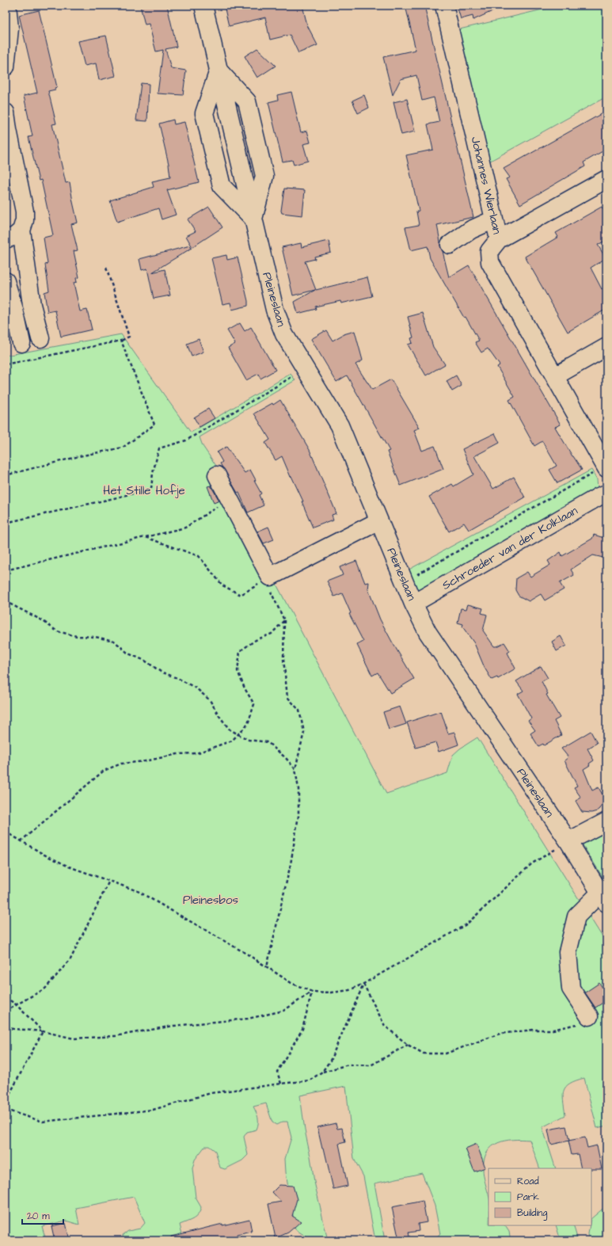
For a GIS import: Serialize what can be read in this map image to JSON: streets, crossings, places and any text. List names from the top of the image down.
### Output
{
  "streets": {
    "street": ["Johannes Wierlaan", "Pleineslaan", "Schroeder van der Kolklaan"]
  },
  "crossings": [
    ["Pleineslaan", "Schroeder van der Kolklaan"]
  ],
  "parks": ["Het Stille Hofje", "Pleinesbos"],
  "legend": ["Road", "Park", "Building"],
  "scale_bar": "20 m"
}
